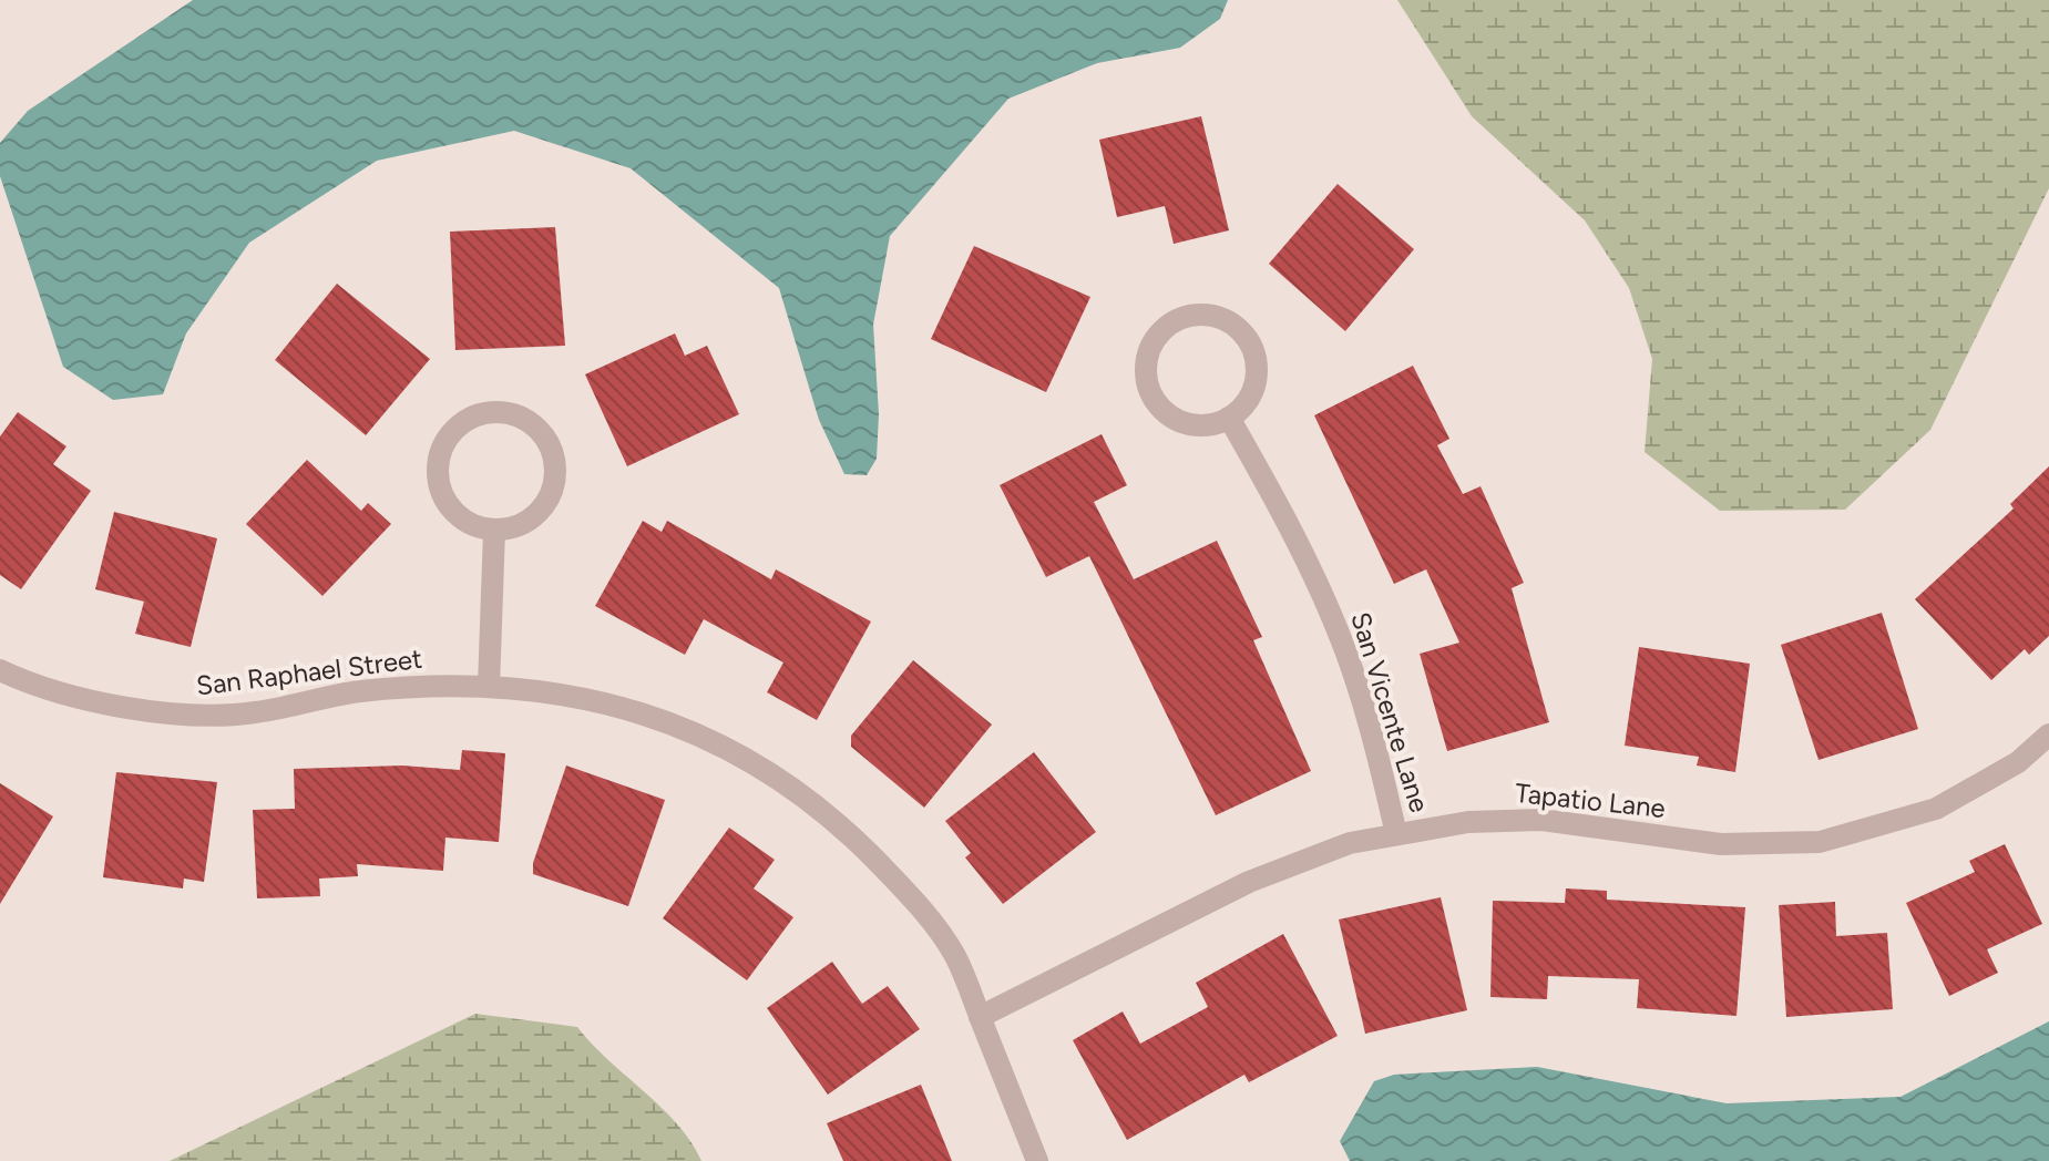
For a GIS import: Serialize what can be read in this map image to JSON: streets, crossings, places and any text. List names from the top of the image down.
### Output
{
  "streets": {
    "street": ["San Raphael Street", "San Vicente Lane", "Tapatio Lane"]
  },
  "crossings": [
    ["San Raphael Street", "Tapatio Lane"],
    ["San Vicente Lane", "Tapatio Lane"]
  ]
}
